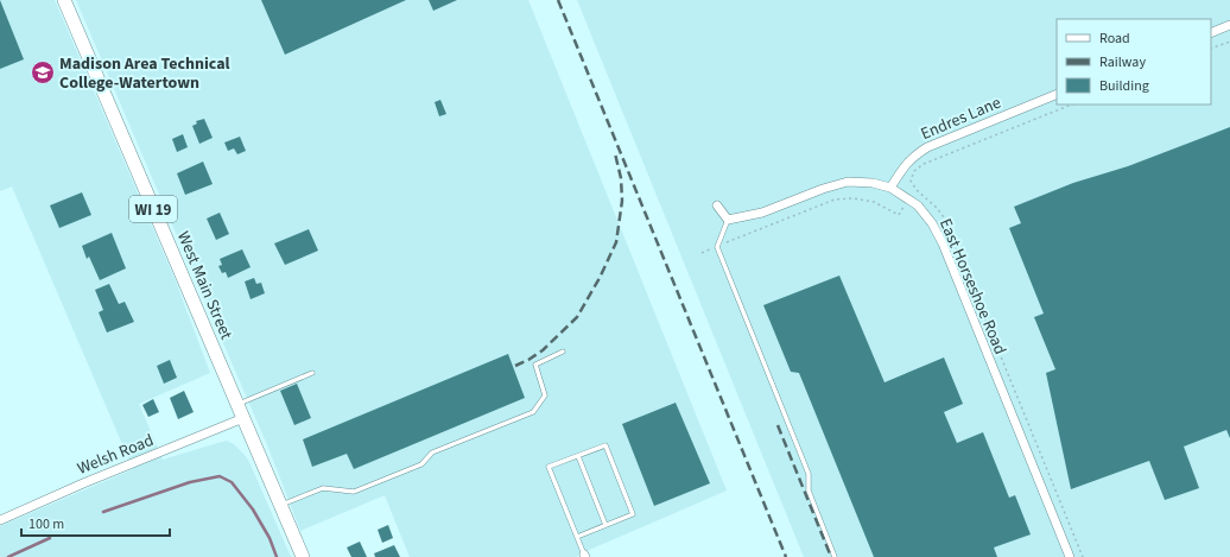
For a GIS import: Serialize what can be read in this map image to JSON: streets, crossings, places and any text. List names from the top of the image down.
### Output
{
  "streets": {
    "main road": ["WI 19", "West Main Street"],
    "street": ["Endres Lane", "East Horseshoe Road", "Welsh Road"]
  },
  "crossings": [
    ["Endres Lane", "East Horseshoe Road"],
    ["West Main Street", "Welsh Road"]
  ],
  "places": {
    "school or university": ["Madison Area Technical College-Watertown"]
  },
  "legend": ["Road", "Railway", "Building"],
  "scale_bar": "100 m"
}
